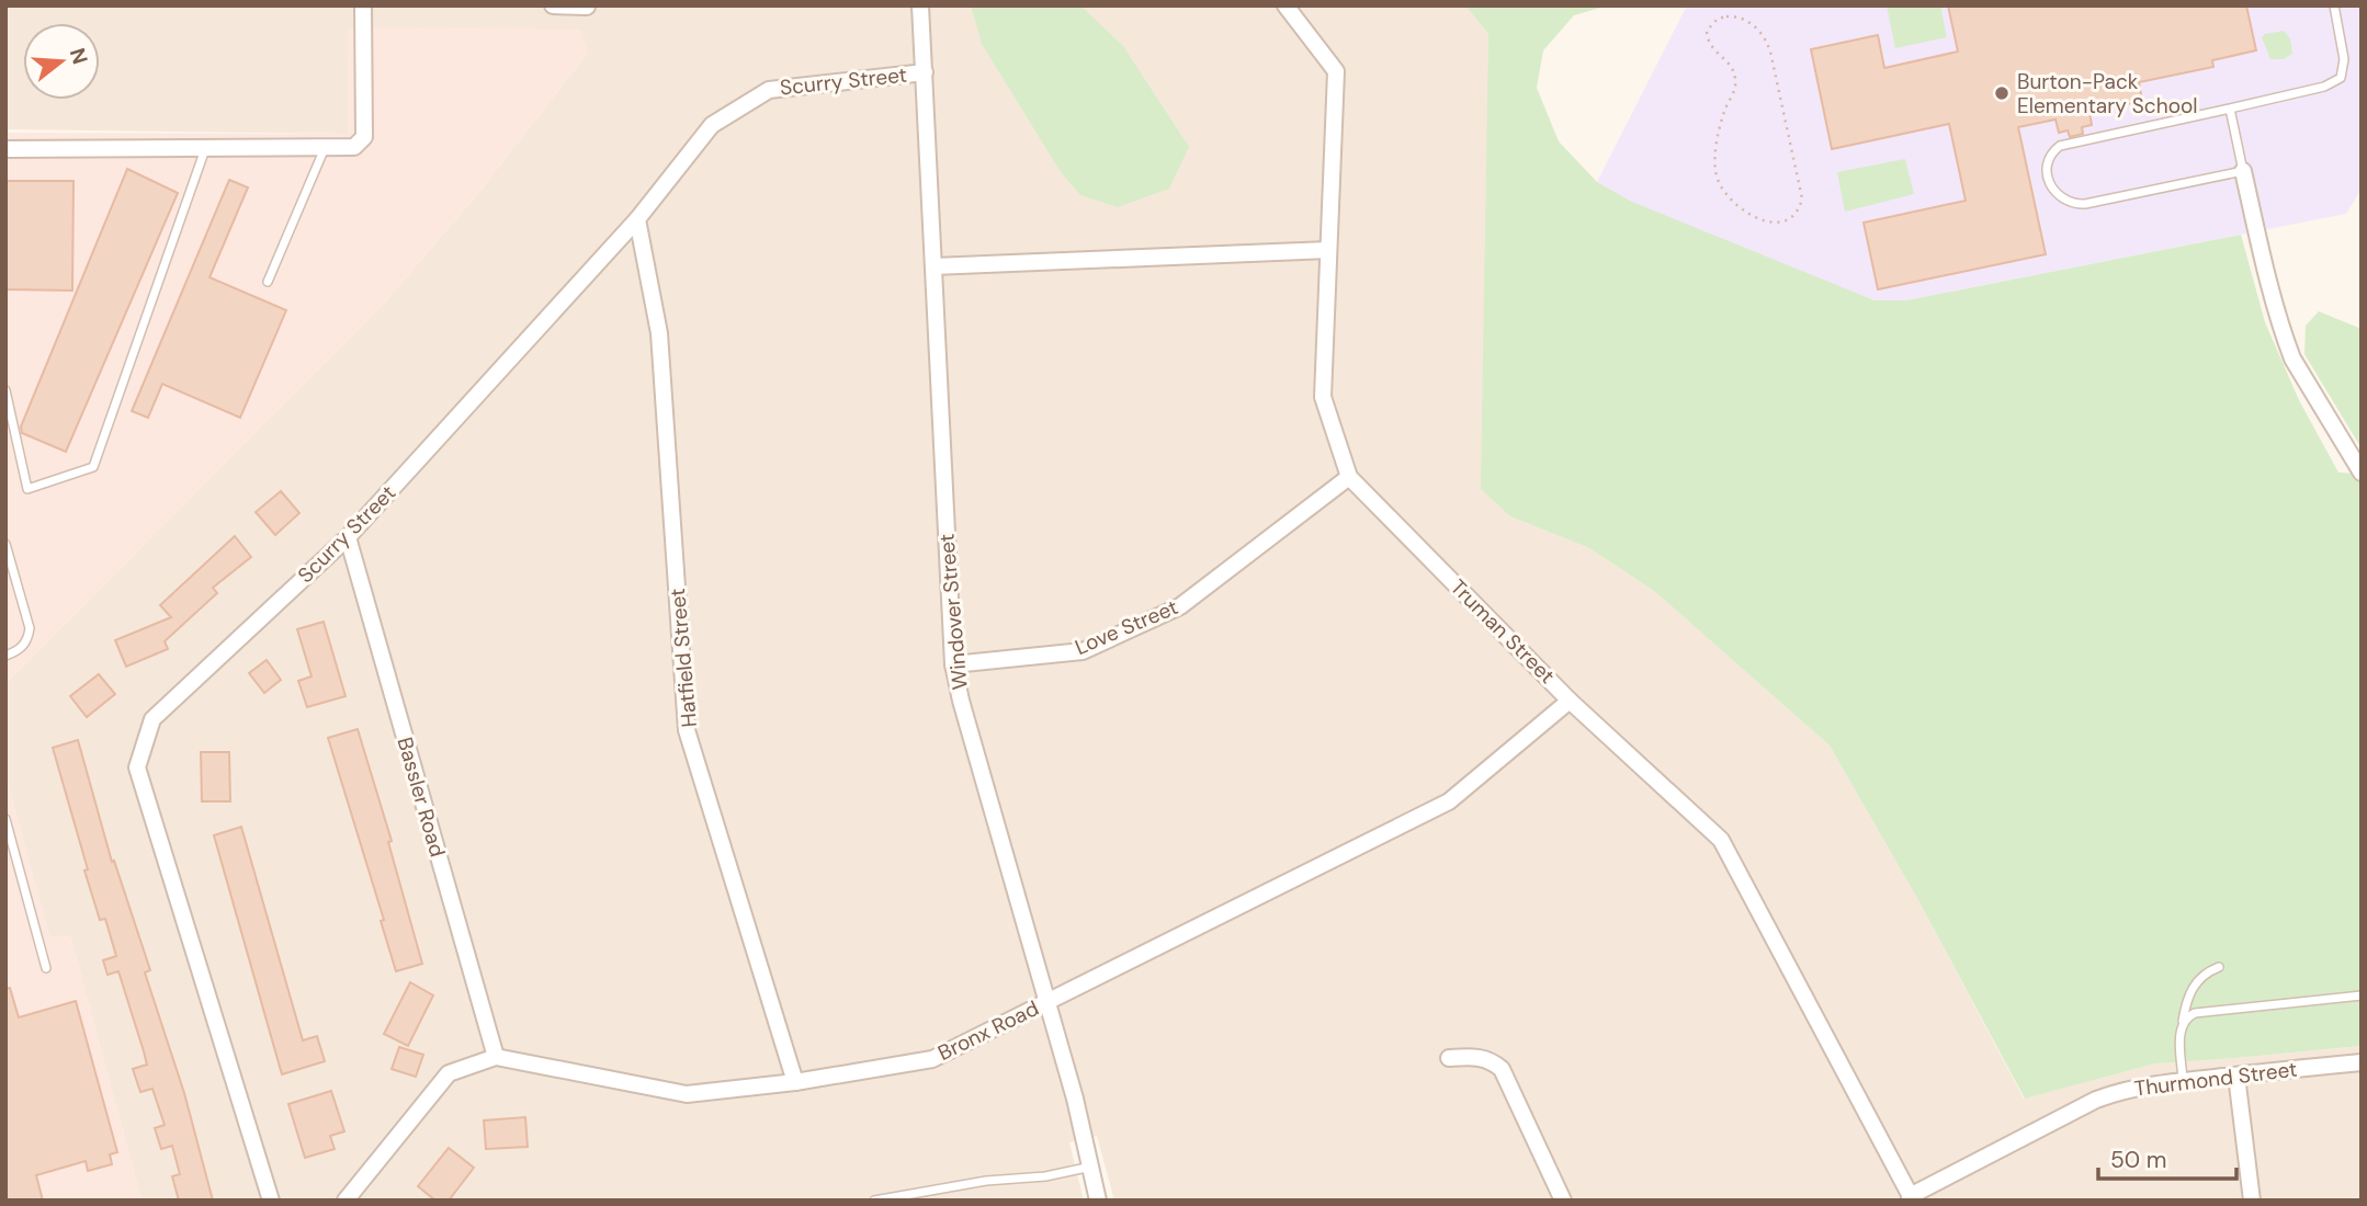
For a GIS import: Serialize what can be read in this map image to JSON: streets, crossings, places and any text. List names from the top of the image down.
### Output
{
  "streets": {
    "street": [
      "Scurry Street",
      "Windover Street",
      "Love Street",
      "Truman Street",
      "Hatfield Street",
      "Bassler Road",
      "Bronx Road",
      "Thurmond Street"
    ]
  },
  "crossings": [
    ["Scurry Street", "Windover Street"],
    ["Scurry Street", "Hatfield Street"],
    ["Scurry Street", "Bassler Road"],
    ["Windover Street", "Love Street"],
    ["Windover Street", "Bronx Road"],
    ["Love Street", "Truman Street"],
    ["Truman Street", "Bronx Road"],
    ["Truman Street", "Thurmond Street"],
    ["Hatfield Street", "Bronx Road"],
    ["Bassler Road", "Bronx Road"]
  ],
  "places": ["Burton-Pack Elementary School"],
  "scale_bar": "50 m",
  "north": "right"
}
